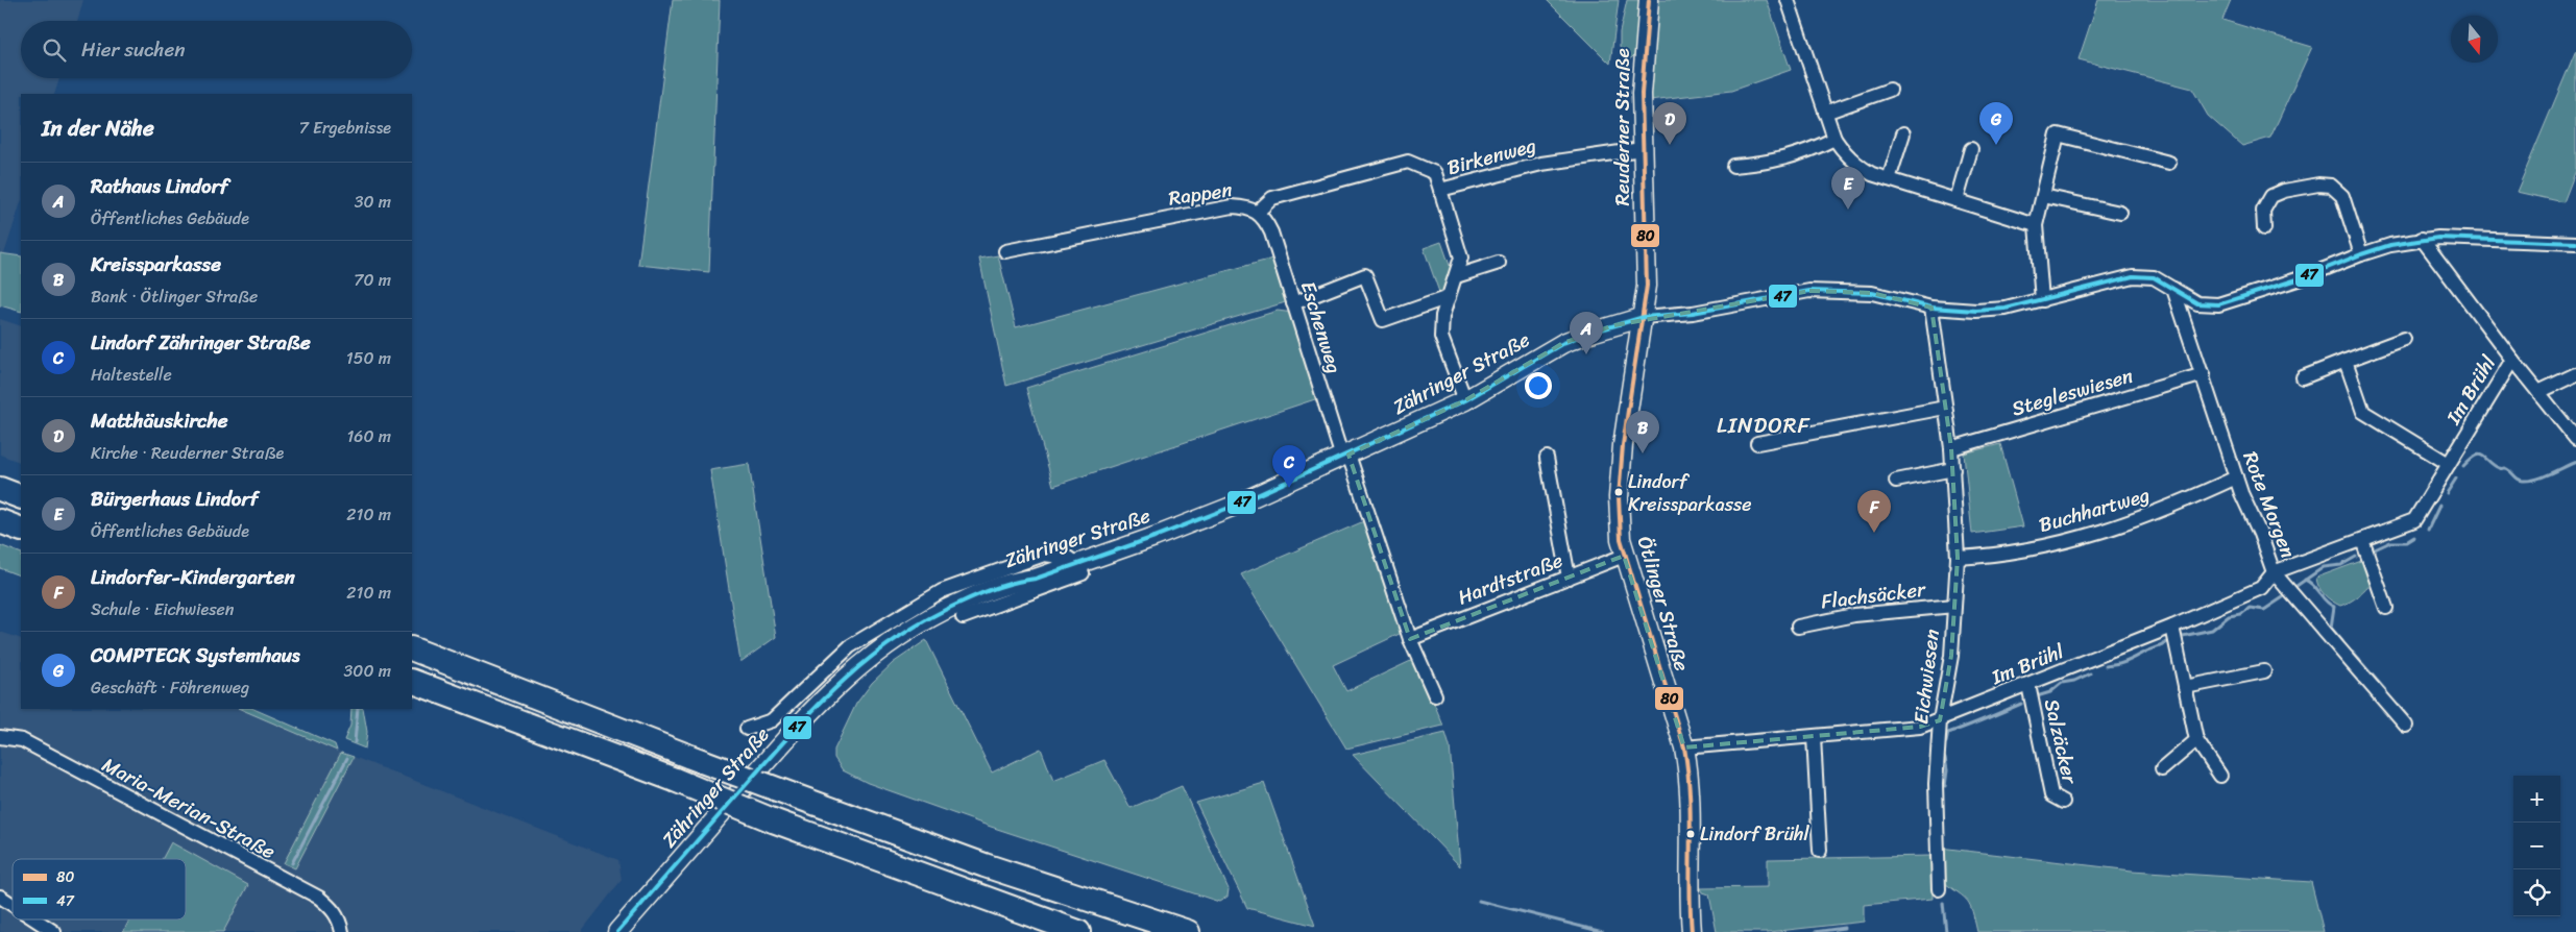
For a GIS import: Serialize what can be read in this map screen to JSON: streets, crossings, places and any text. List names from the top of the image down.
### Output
{
  "streets": {
    "street": [
      "Reuderner Straße",
      "Birkenweg",
      "Rappen",
      "Eschenweg",
      "Zähringer Straße",
      "Im Brühl",
      "Stegleswiesen",
      "Rote Morgen",
      "Buchhartweg",
      "Hardtstraße",
      "Flachsäcker",
      "Ötlinger Straße",
      "Eichwiesen",
      "Salzäcker",
      "Maria-Merian-Straße"
    ]
  },
  "crossings": [
    ["Reuderner Straße", "Birkenweg"],
    ["Reuderner Straße", "Zähringer Straße"],
    ["Reuderner Straße", "Ötlinger Straße"],
    ["Birkenweg", "Rappen"],
    ["Birkenweg", "Zähringer Straße"],
    ["Rappen", "Eschenweg"],
    ["Eschenweg", "Zähringer Straße"],
    ["Zähringer Straße", "Ötlinger Straße"],
    ["Im Brühl", "Rote Morgen"],
    ["Im Brühl", "Ötlinger Straße"],
    ["Im Brühl", "Eichwiesen"],
    ["Im Brühl", "Salzäcker"],
    ["Stegleswiesen", "Rote Morgen"],
    ["Stegleswiesen", "Eichwiesen"],
    ["Rote Morgen", "Buchhartweg"],
    ["Buchhartweg", "Eichwiesen"],
    ["Hardtstraße", "Ötlinger Straße"],
    ["Flachsäcker", "Eichwiesen"]
  ],
  "districts": ["LINDORF"],
  "places": ["Lindorf Kreissparkasse", "Lindorf Brühl"],
  "lines": ["transit line 80", "transit line 47"],
  "legend": ["80", "47"],
  "north": "bottom",
  "page": {
    "search": "Hier suchen",
    "heading": ["In der Nähe", "7 Ergebnisse"],
    "pins": [
      "D",
      "G",
      "E",
      "A",
      "B",
      "C",
      "F"
    ],
    "list": [
      {
        "mark": "A",
        "name": "Rathaus Lindorf",
        "note": "Öffentliches Gebäude",
        "value": "30 m"
      },
      {
        "mark": "B",
        "name": "Kreissparkasse",
        "note": "Bank · Ötlinger Straße",
        "value": "70 m"
      },
      {
        "mark": "C",
        "name": "Lindorf Zähringer Straße",
        "note": "Haltestelle",
        "value": "150 m"
      },
      {
        "mark": "D",
        "name": "Matthäuskirche",
        "note": "Kirche · Reuderner Straße",
        "value": "160 m"
      },
      {
        "mark": "E",
        "name": "Bürgerhaus Lindorf",
        "note": "Öffentliches Gebäude",
        "value": "210 m"
      },
      {
        "mark": "F",
        "name": "Lindorfer-Kindergarten",
        "note": "Schule · Eichwiesen",
        "value": "210 m"
      },
      {
        "mark": "G",
        "name": "COMPTECK Systemhaus",
        "note": "Geschäft · Föhrenweg",
        "value": "300 m"
      }
    ],
    "map_buttons": ["+", "−"]
  }
}
